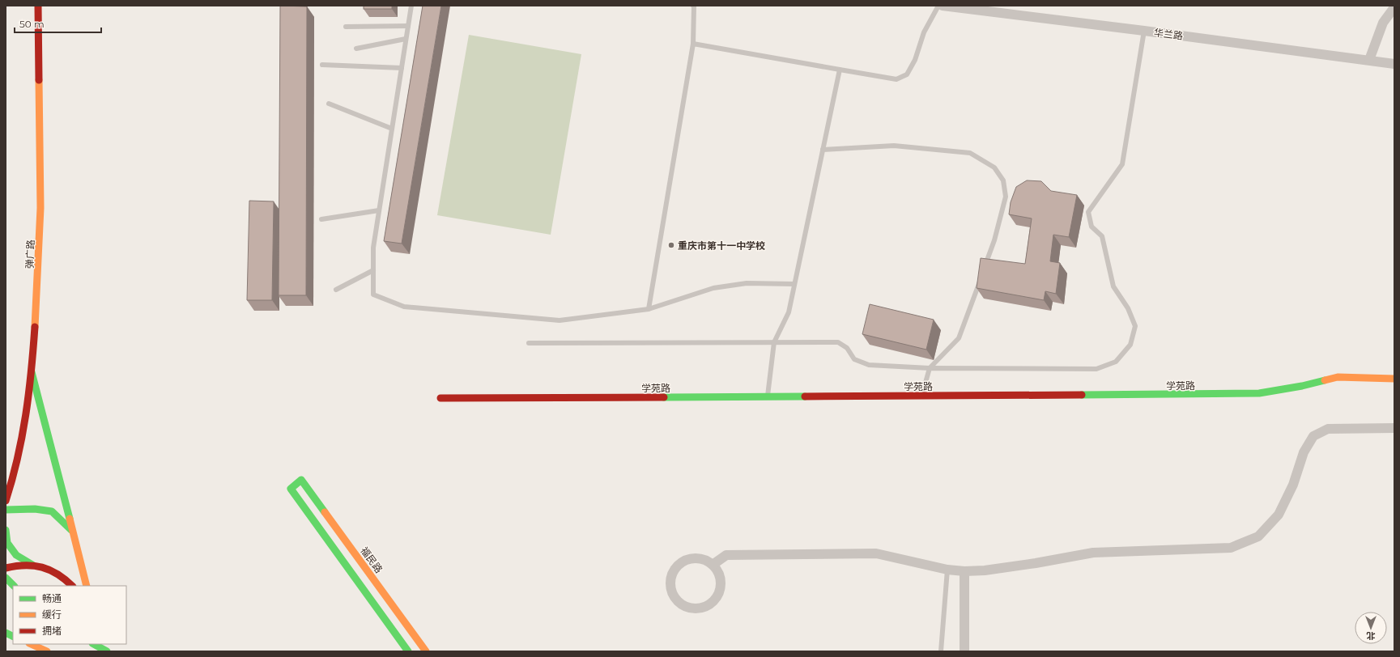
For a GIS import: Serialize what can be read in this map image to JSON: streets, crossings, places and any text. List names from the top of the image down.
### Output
{
  "streets": {
    "main road": ["弹广路", "学苑路", "福民路"],
    "street": ["华兰路"]
  },
  "places": ["重庆市第十一中学校"],
  "legend": ["畅通", "缓行", "拥堵"],
  "scale_bar": "50 m",
  "north": "bottom"
}
